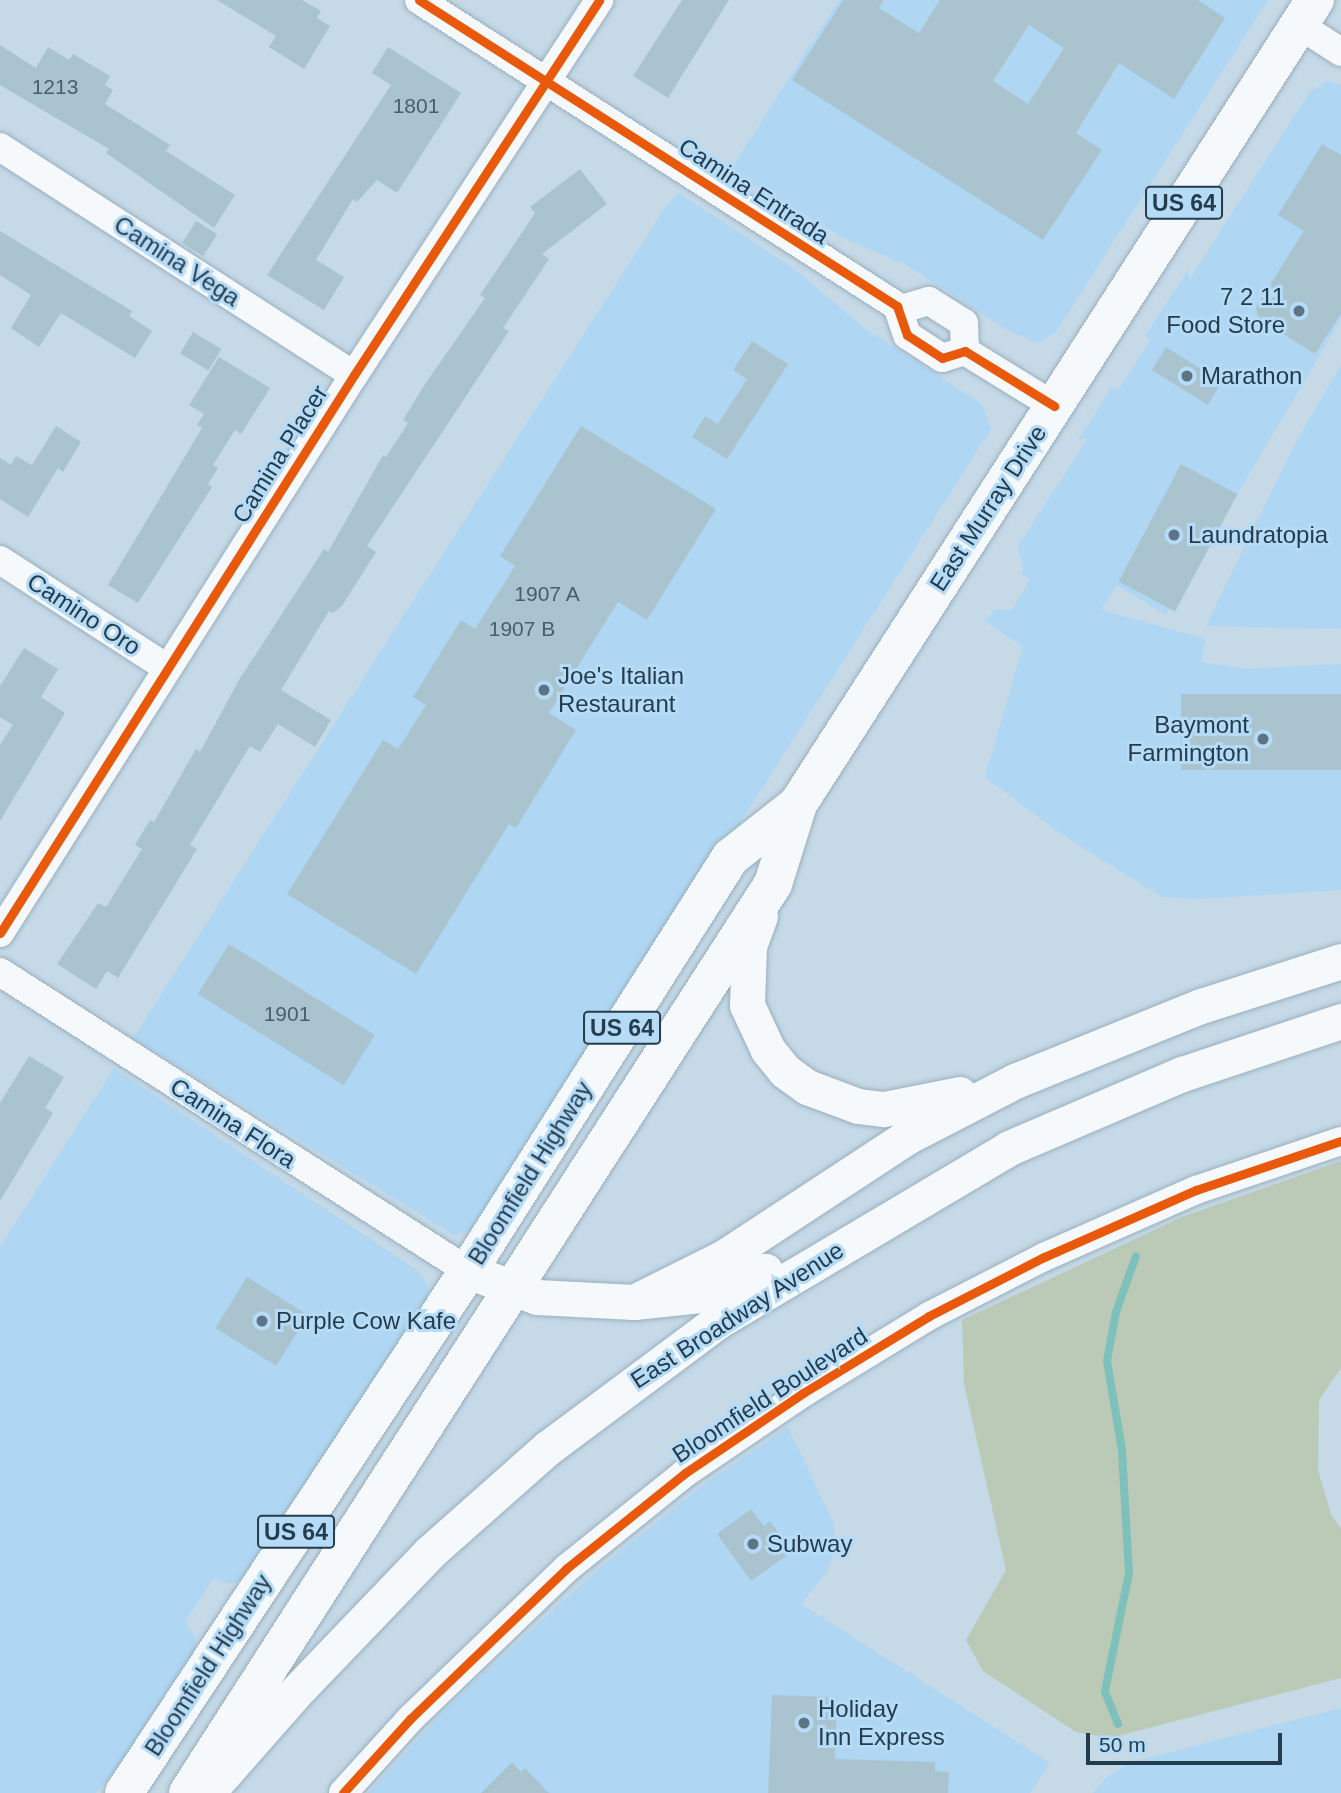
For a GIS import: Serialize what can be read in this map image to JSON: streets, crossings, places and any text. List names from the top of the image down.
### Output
{
  "streets": {
    "highway": ["US 64", "East Murray Drive", "Bloomfield Highway"],
    "main road": ["East Broadway Avenue"],
    "street": [
      "Camina Entrada",
      "Camina Vega",
      "Camina Placer",
      "Camino Oro",
      "Camina Flora",
      "Bloomfield Boulevard"
    ]
  },
  "crossings": [
    ["Camina Entrada", "Camina Placer"],
    ["Camina Vega", "Camina Placer"],
    ["Camina Placer", "Camino Oro"],
    ["East Murray Drive", "Bloomfield Highway"],
    ["Camina Flora", "Bloomfield Highway"]
  ],
  "places": [
    "7 2 11 Food Store",
    "Marathon",
    "Laundratopia",
    "Joe's Italian Restaurant",
    "Baymont Farmington",
    "Purple Cow Kafe",
    "Subway",
    "Holiday Inn Express"
  ],
  "house_numbers": [
    "1213",
    "1801",
    "1907 A",
    "1907 B",
    "1901"
  ],
  "scale_bar": "50 m"
}
